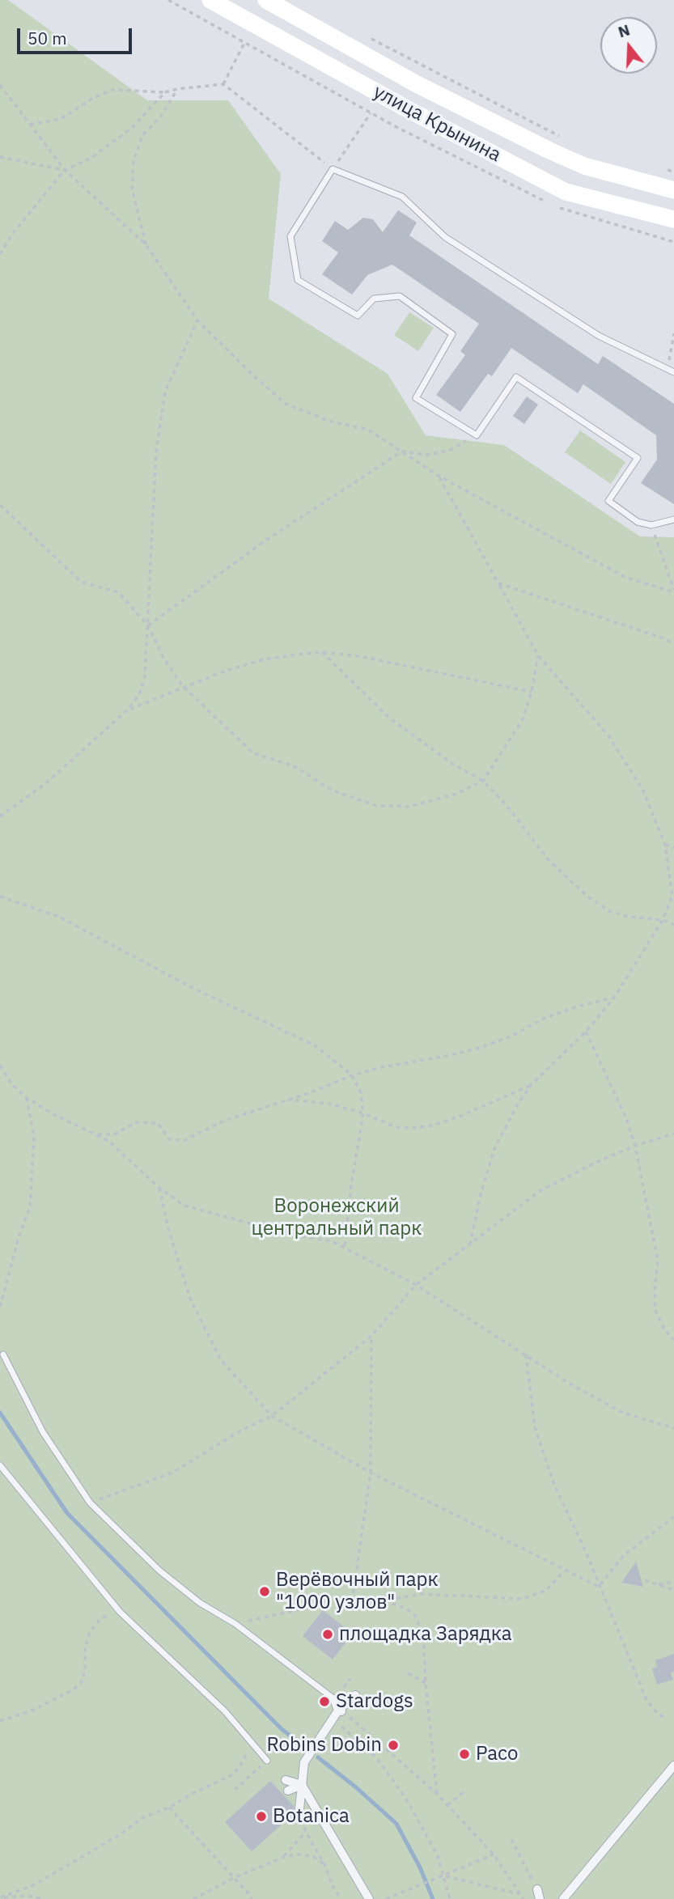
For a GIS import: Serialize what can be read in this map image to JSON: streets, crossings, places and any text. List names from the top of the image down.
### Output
{
  "streets": {
    "main road": ["улица Крынина"]
  },
  "parks": ["Воронежский центральный парк"],
  "places": [
    "Верёвочный парк \"1000 узлов\"",
    "площадка Зарядка",
    "Stardogs",
    "Robins Dobin",
    "Paco",
    "Botanica"
  ],
  "scale_bar": "50 m",
  "north": "top"
}
